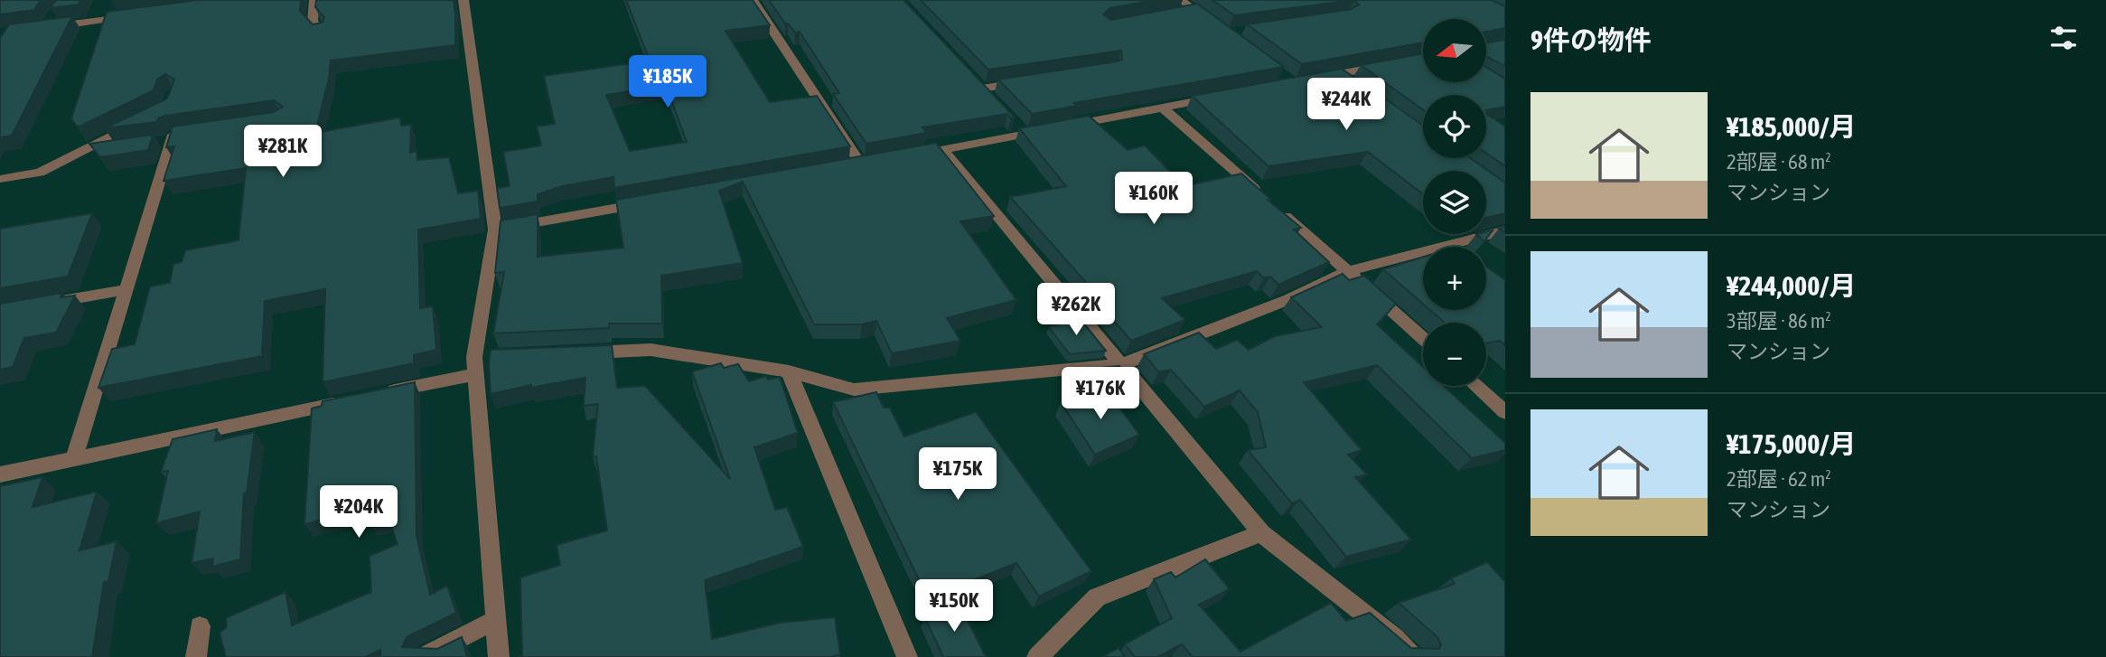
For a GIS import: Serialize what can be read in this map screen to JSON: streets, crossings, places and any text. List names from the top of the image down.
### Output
{
  "north": "left",
  "page": {
    "heading": "9件の物件",
    "map_buttons": ["+", "−"],
    "price": [
      "¥185K",
      "¥244K",
      "¥281K",
      "¥160K",
      "¥262K",
      "¥176K",
      "¥175K",
      "¥204K",
      "¥150K"
    ],
    "list": [
      {
        "name": "¥185,000/月",
        "note": "2部屋 · 68 m² · マンション"
      },
      {
        "name": "¥244,000/月",
        "note": "3部屋 · 86 m² · マンション"
      },
      {
        "name": "¥175,000/月",
        "note": "2部屋 · 62 m² · マンション"
      }
    ]
  }
}
